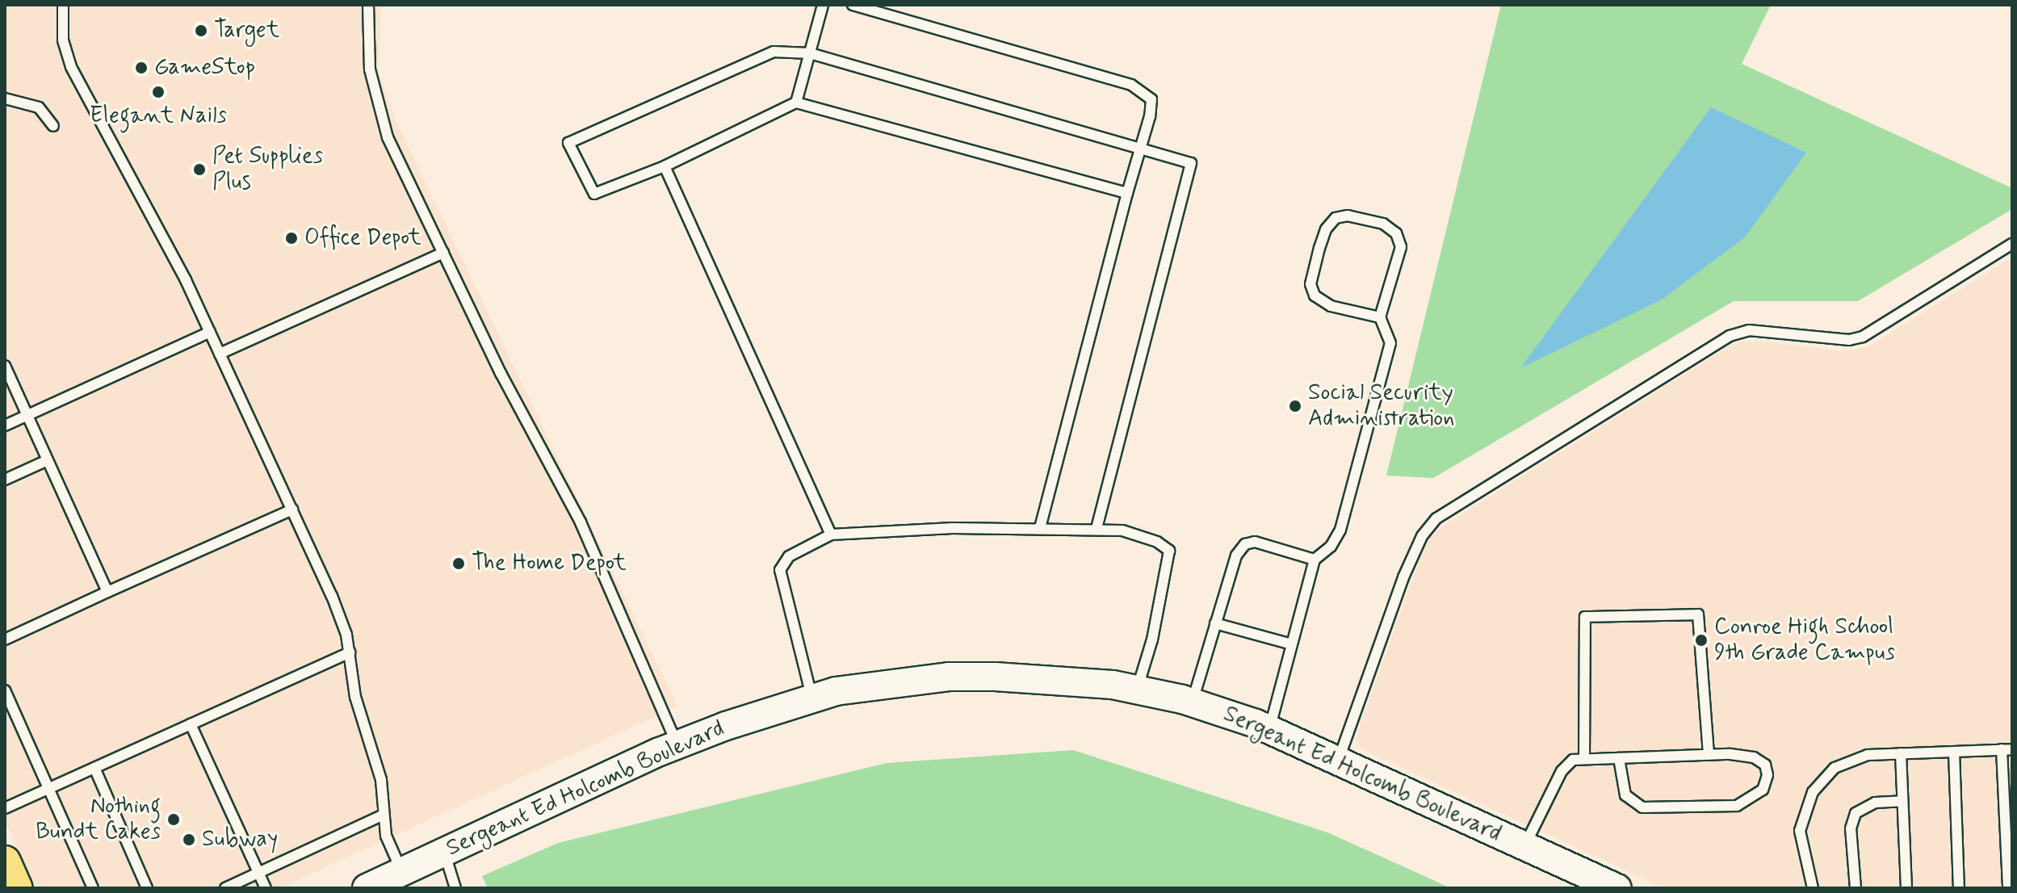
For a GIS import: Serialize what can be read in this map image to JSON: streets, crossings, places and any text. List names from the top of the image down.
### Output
{
  "streets": {
    "street": ["Sergeant Ed Holcomb Boulevard"]
  },
  "places": [
    "Target",
    "GameStop",
    "Elegant Nails",
    "Pet Supplies Plus",
    "Office Depot",
    "Social Security Administration",
    "The Home Depot",
    "Conroe High School 9th Grade Campus",
    "Nothing Bundt Cakes",
    "Subway"
  ]
}
